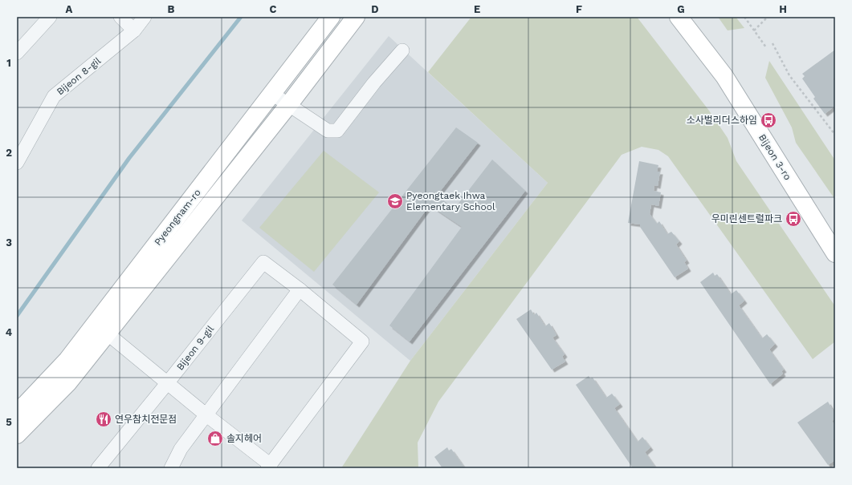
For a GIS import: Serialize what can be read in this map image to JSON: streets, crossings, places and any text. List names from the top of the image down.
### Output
{
  "streets": {
    "street": [
      "Bijeon 8-gil",
      "Bijeon 3-ro",
      "Pyeongnam-ro",
      "Bijeon 9-gil"
    ]
  },
  "places": {
    "bus stop": ["소사벌리더스하임", "우미린센트럴파크"],
    "school or university": ["Pyeongtaek Ihwa Elementary School"],
    "restaurant": ["연우참치전문점"],
    "shop": ["솔지헤어"]
  },
  "grid": {
    "columns": [
      "A",
      "B",
      "C",
      "D",
      "E",
      "F",
      "G",
      "H"
    ],
    "rows": [
      "1",
      "2",
      "3",
      "4",
      "5"
    ]
  }
}
